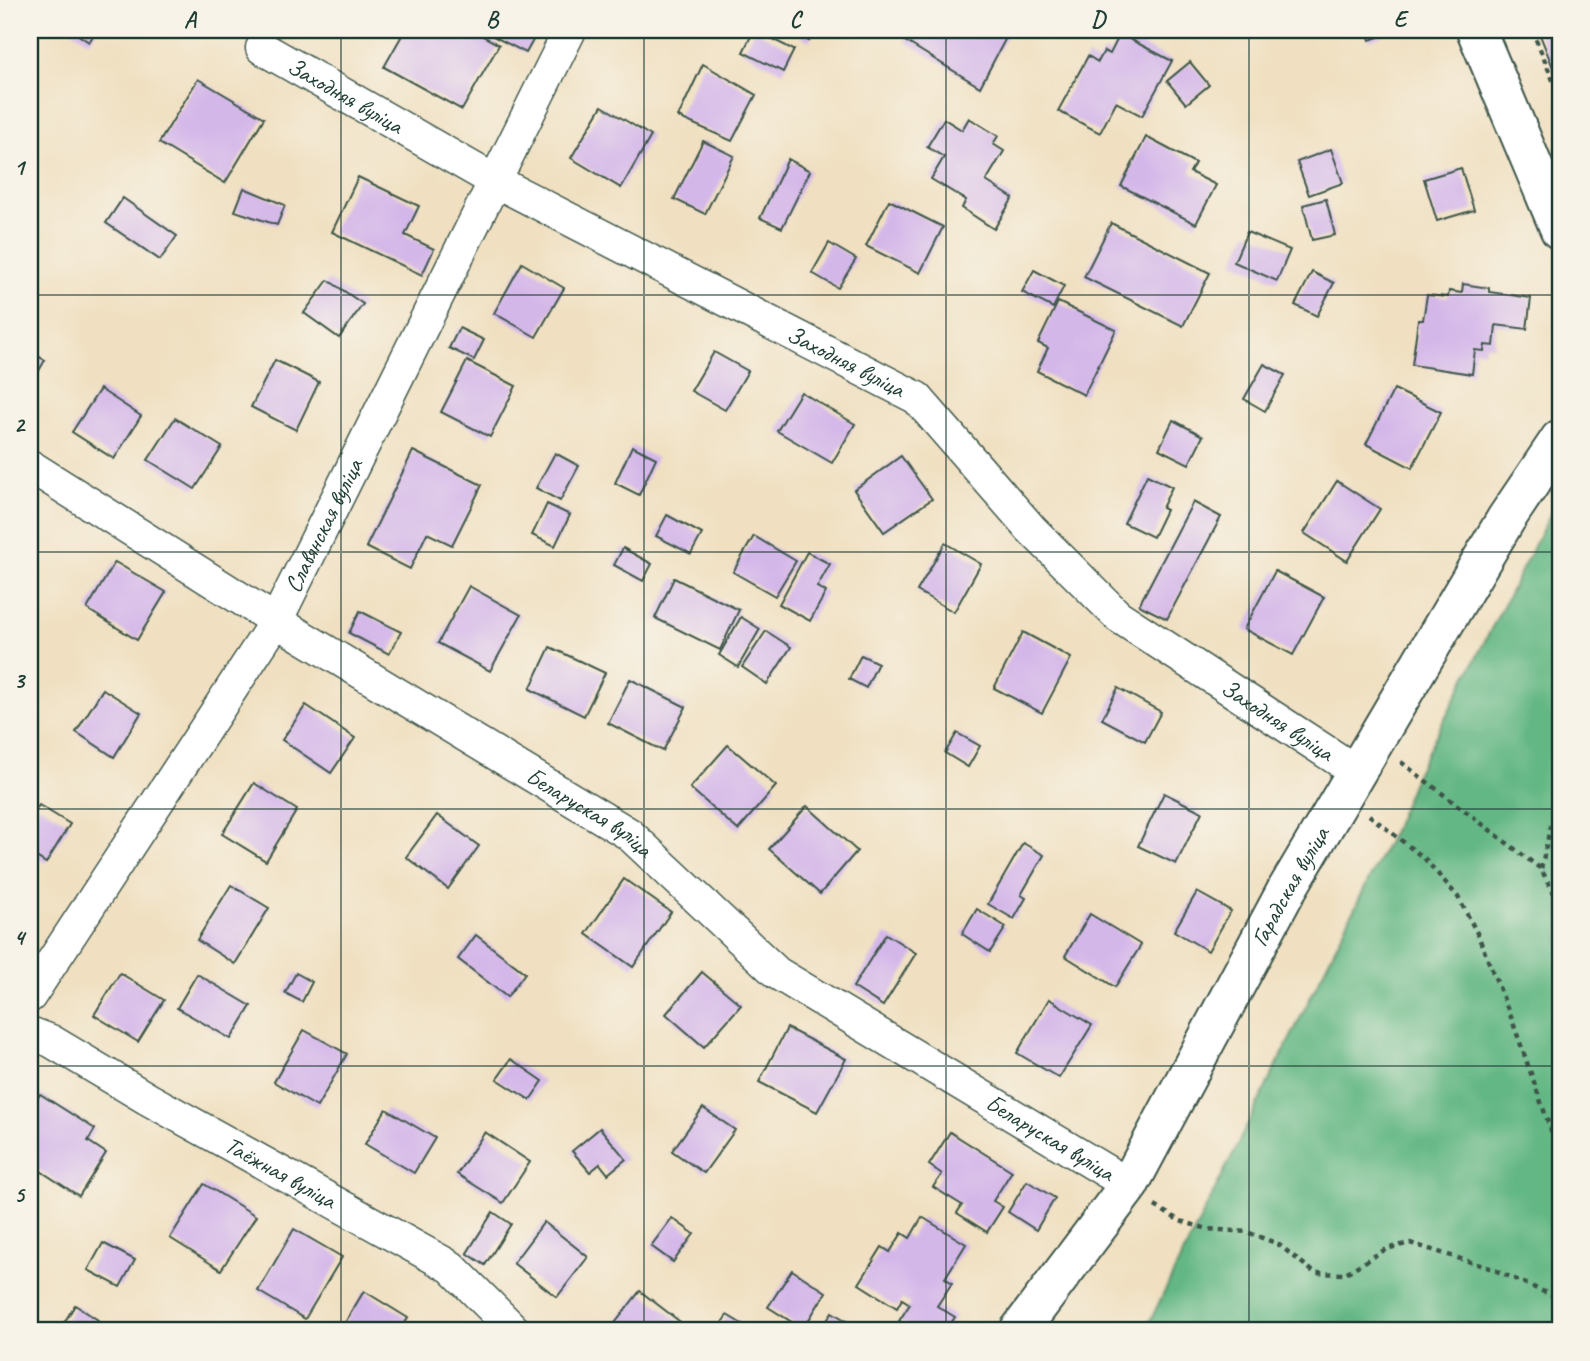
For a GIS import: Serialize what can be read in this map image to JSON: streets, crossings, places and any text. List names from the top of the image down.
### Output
{
  "streets": {
    "street": [
      "Заходняя вуліца",
      "Славянская вуліца",
      "Беларуская вуліца",
      "Гарадская вуліца",
      "Таёжная вуліца"
    ]
  },
  "crossings": [
    ["Заходняя вуліца", "Славянская вуліца"],
    ["Заходняя вуліца", "Гарадская вуліца"],
    ["Славянская вуліца", "Беларуская вуліца"],
    ["Беларуская вуліца", "Гарадская вуліца"]
  ],
  "grid": {
    "columns": [
      "A",
      "B",
      "C",
      "D",
      "E"
    ],
    "rows": [
      "1",
      "2",
      "3",
      "4",
      "5"
    ]
  }
}
